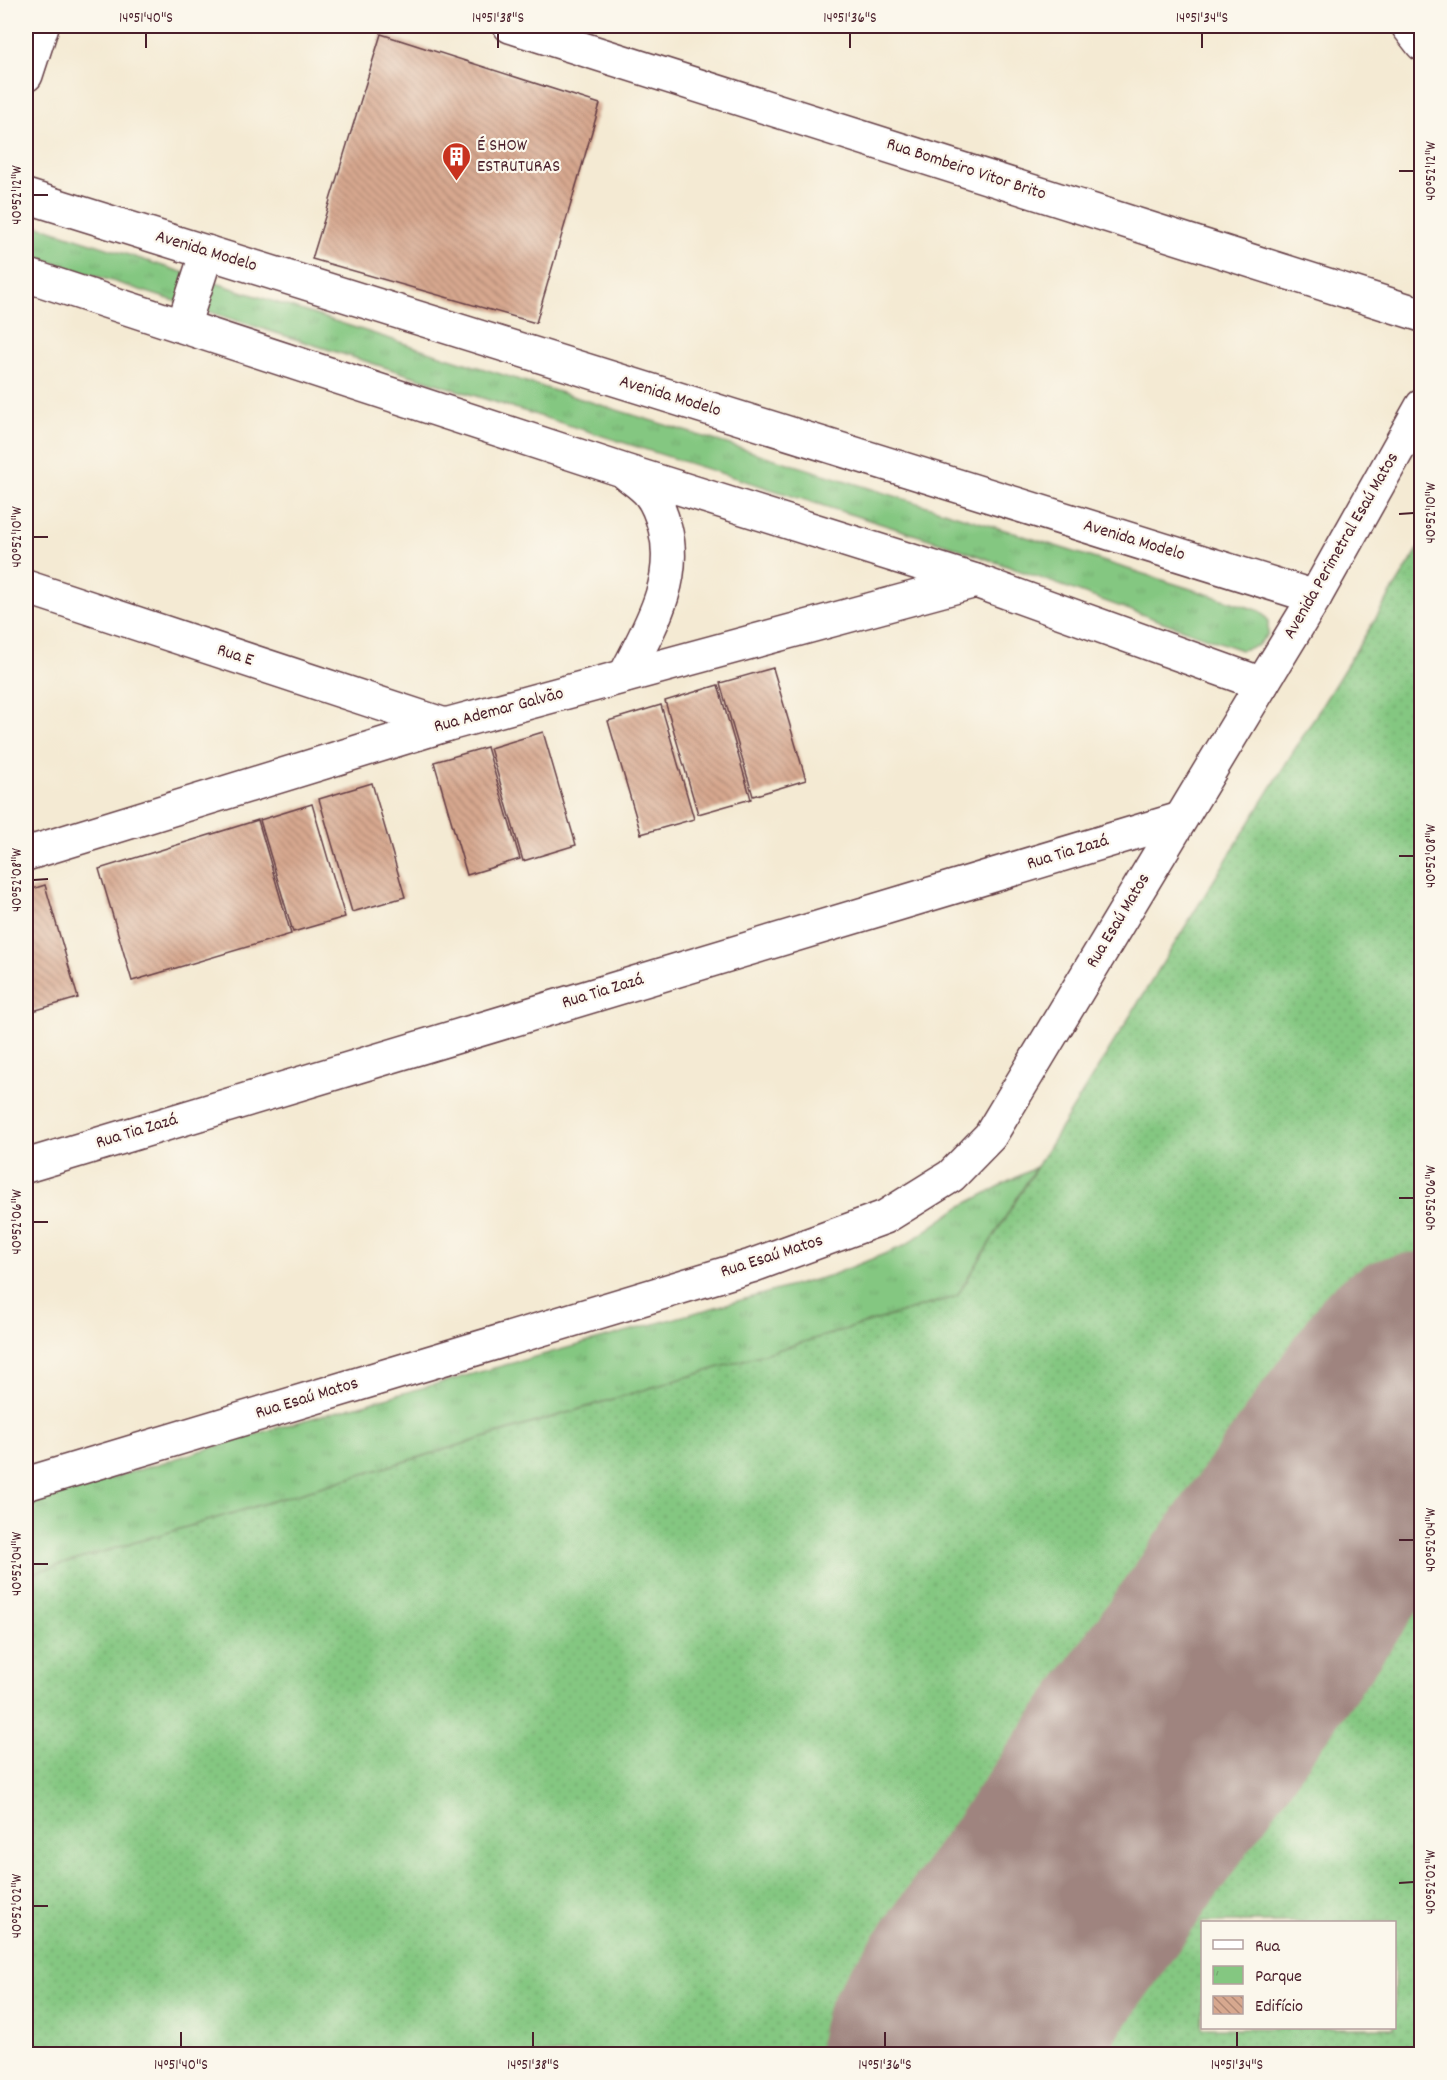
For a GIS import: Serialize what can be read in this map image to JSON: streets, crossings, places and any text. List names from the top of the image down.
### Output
{
  "streets": {
    "street": [
      "Rua Bombeiro Vitor Brito",
      "Avenida Modelo",
      "Avenida Perimetral Esaú Matos",
      "Rua E",
      "Rua Ademar Galvão",
      "Rua Tia Zazá",
      "Rua Esaú Matos"
    ]
  },
  "crossings": [
    ["Avenida Modelo", "Avenida Perimetral Esaú Matos"],
    ["Avenida Perimetral Esaú Matos", "Rua Esaú Matos"],
    ["Rua E", "Rua Ademar Galvão"],
    ["Rua Tia Zazá", "Rua Esaú Matos"]
  ],
  "places": {
    "building": ["É SHOW ESTRUTURAS"]
  },
  "legend": ["Rua", "Parque", "Edifício"],
  "coordinates": [
    "14°51'40\"S",
    "14°51'38\"S",
    "14°51'36\"S",
    "14°51'34\"S",
    "40°52'12\"W",
    "40°52'10\"W",
    "40°52'08\"W",
    "40°52'06\"W",
    "40°52'04\"W",
    "40°52'02\"W"
  ]
}
